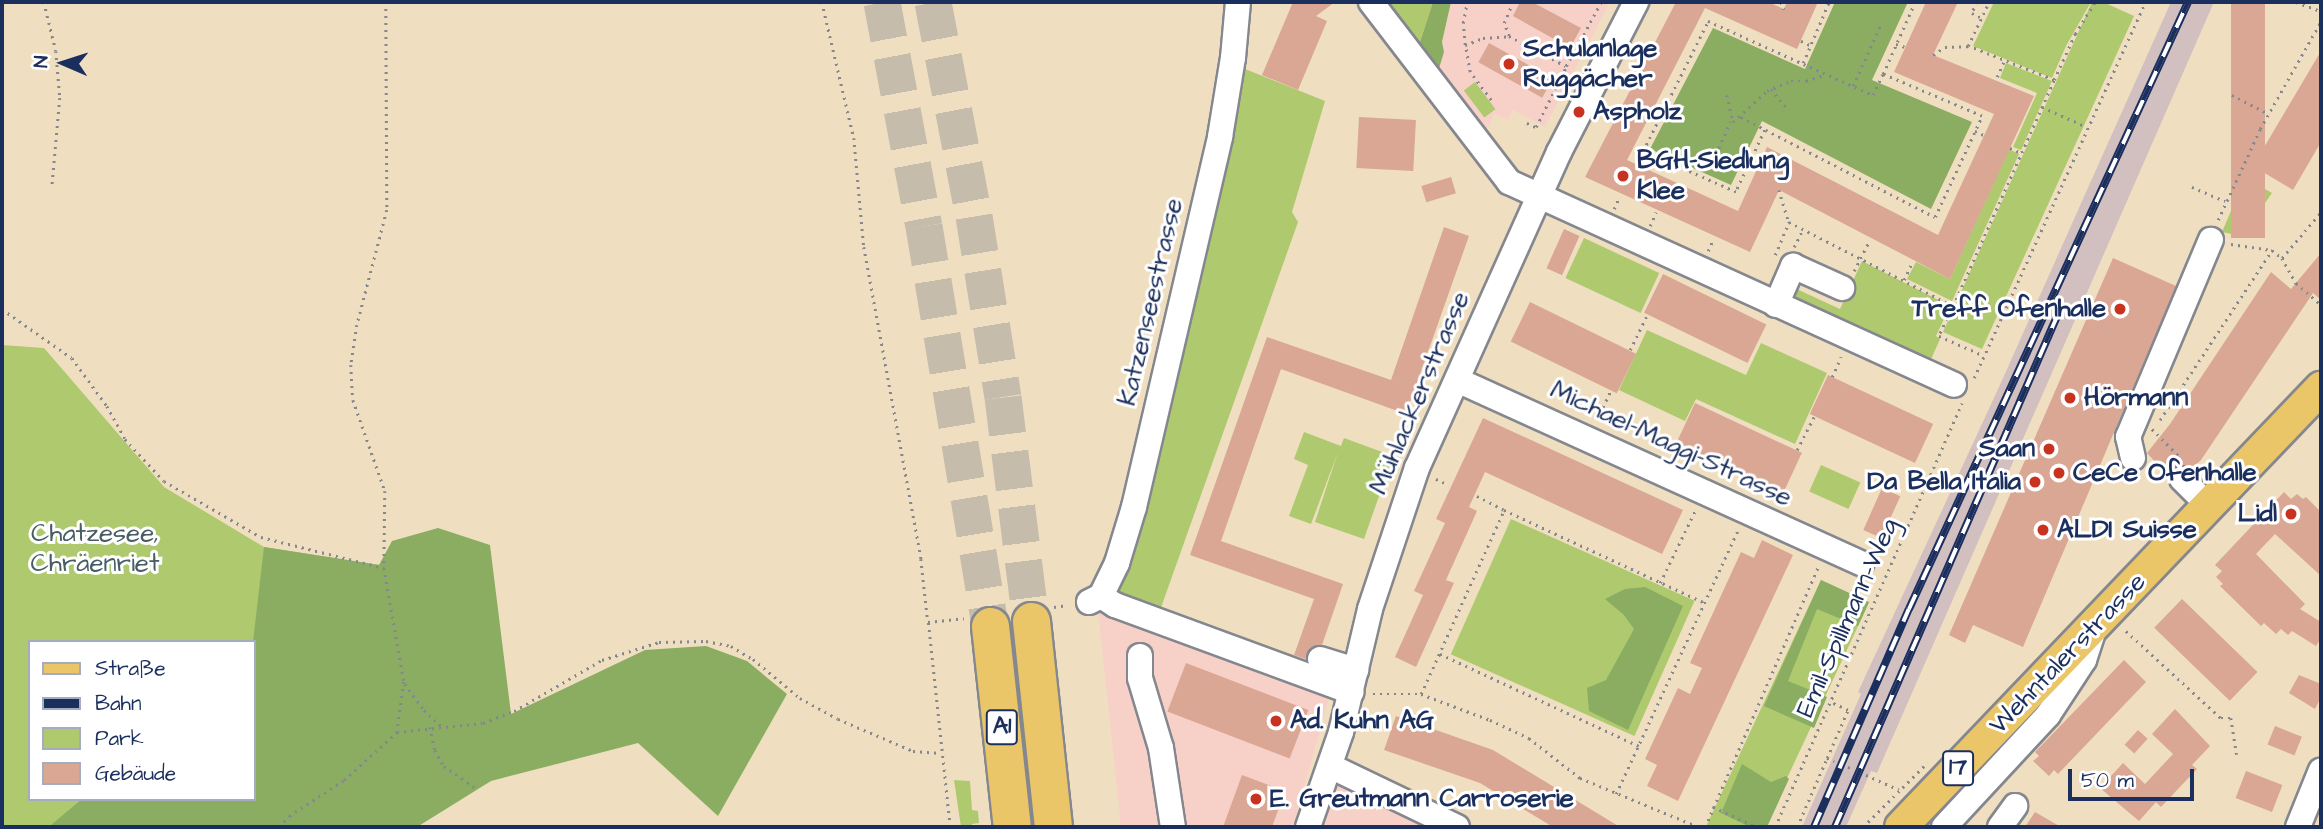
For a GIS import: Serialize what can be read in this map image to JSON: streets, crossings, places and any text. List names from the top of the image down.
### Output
{
  "streets": {
    "highway": ["A1"],
    "main road": ["Wehntalerstrasse", "17"],
    "street": ["Katzenseestrasse", "Mühlackerstrasse", "Michael-Maggi-Strasse"],
    "path": ["Emil-Spillmann-Weg"]
  },
  "crossings": [
    ["Katzenseestrasse", "Mühlackerstrasse"],
    ["Mühlackerstrasse", "Michael-Maggi-Strasse"]
  ],
  "parks": ["Chatzesee, Chräenriet"],
  "places": [
    "Schulanlage Ruggächer",
    "Aspholz",
    "BGH-Siedlung Klee",
    "Treff Ofenhalle",
    "Hörmann",
    "Saan",
    "CeCe Ofenhalle",
    "Da Bella Italia",
    "Lidl",
    "ALDI Suisse",
    "Ad. Kuhn AG",
    "E. Greutmann Carroserie"
  ],
  "legend": [
    "Straße",
    "Bahn",
    "Park",
    "Gebäude"
  ],
  "scale_bar": "50 m",
  "north": "left"
}
